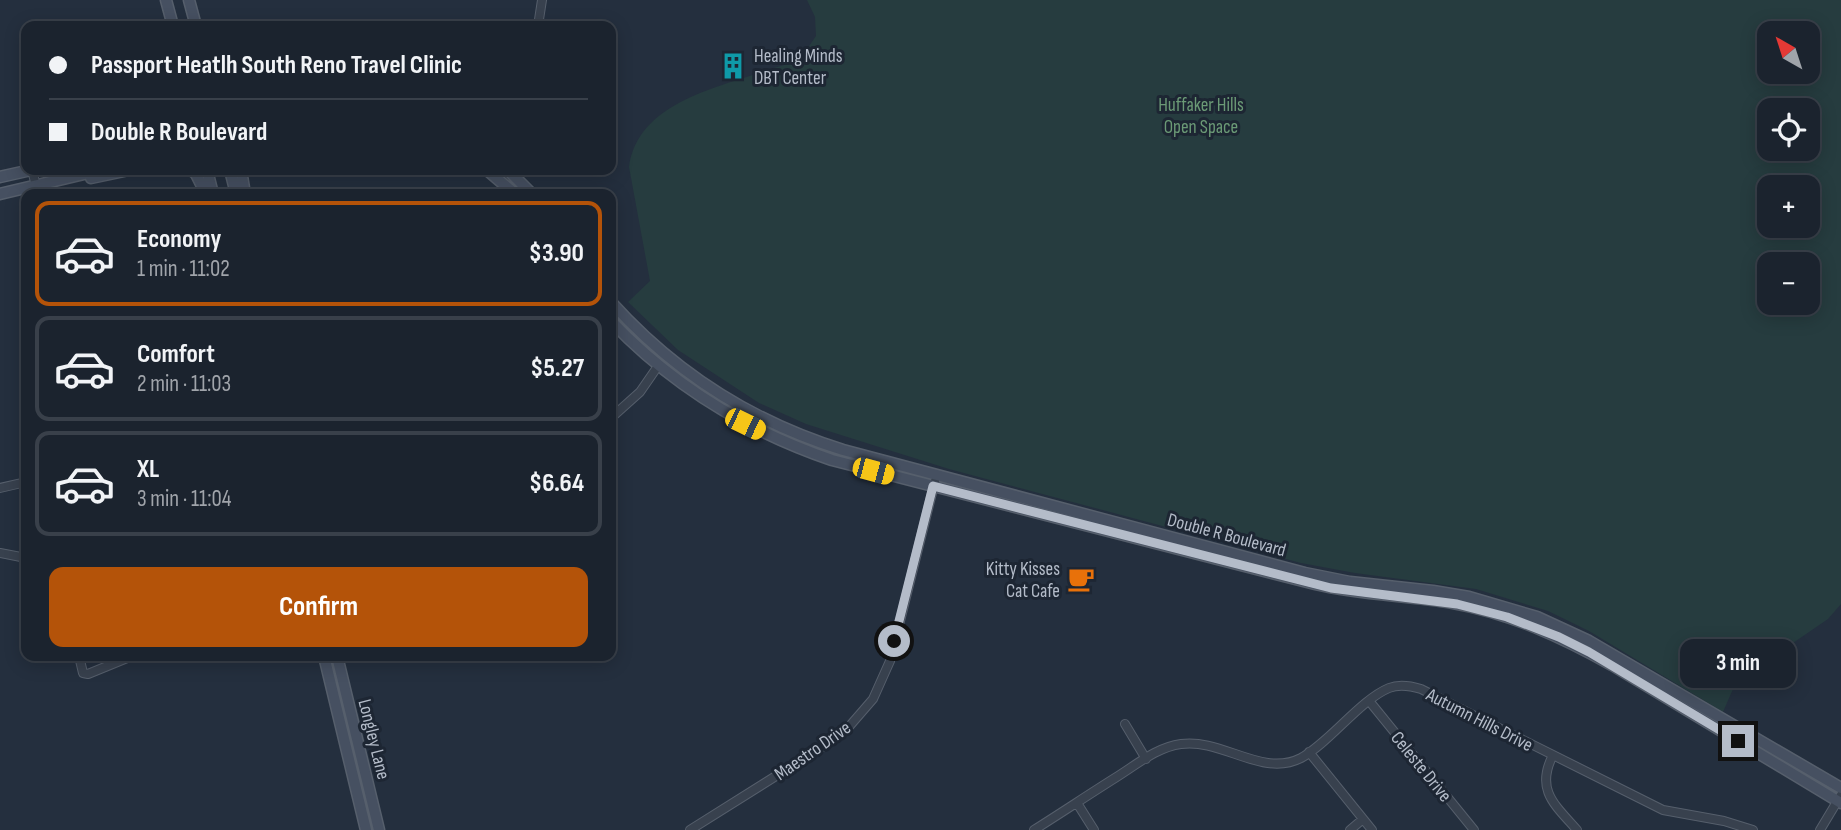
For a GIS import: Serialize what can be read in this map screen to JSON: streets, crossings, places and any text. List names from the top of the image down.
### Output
{
  "streets": {
    "main road": ["Double R Boulevard", "Longley Lane"],
    "street": ["Autumn Hills Drive", "Maestro Drive", "Celeste Drive"]
  },
  "crossings": [
    ["Double R Boulevard", "Maestro Drive"],
    ["Autumn Hills Drive", "Celeste Drive"]
  ],
  "parks": ["Huffaker Hills Open Space"],
  "places": {
    "building": ["Healing Minds DBT Center"],
    "cafe": ["Kitty Kisses Cat Cafe"]
  },
  "north": "top left",
  "page": {
    "map_buttons": ["+", "−"],
    "banner": ["Passport Heatlh South Reno Travel Clinic", "Double R Boulevard"],
    "list": [
      {
        "name": "Economy",
        "note": "1 min · 11:02",
        "value": "$3.90"
      },
      {
        "name": "Comfort",
        "note": "2 min · 11:03",
        "value": "$5.27"
      },
      {
        "name": "XL",
        "note": "3 min · 11:04",
        "value": "$6.64"
      }
    ],
    "buttons": "Confirm",
    "bubble": "3 min"
  }
}
